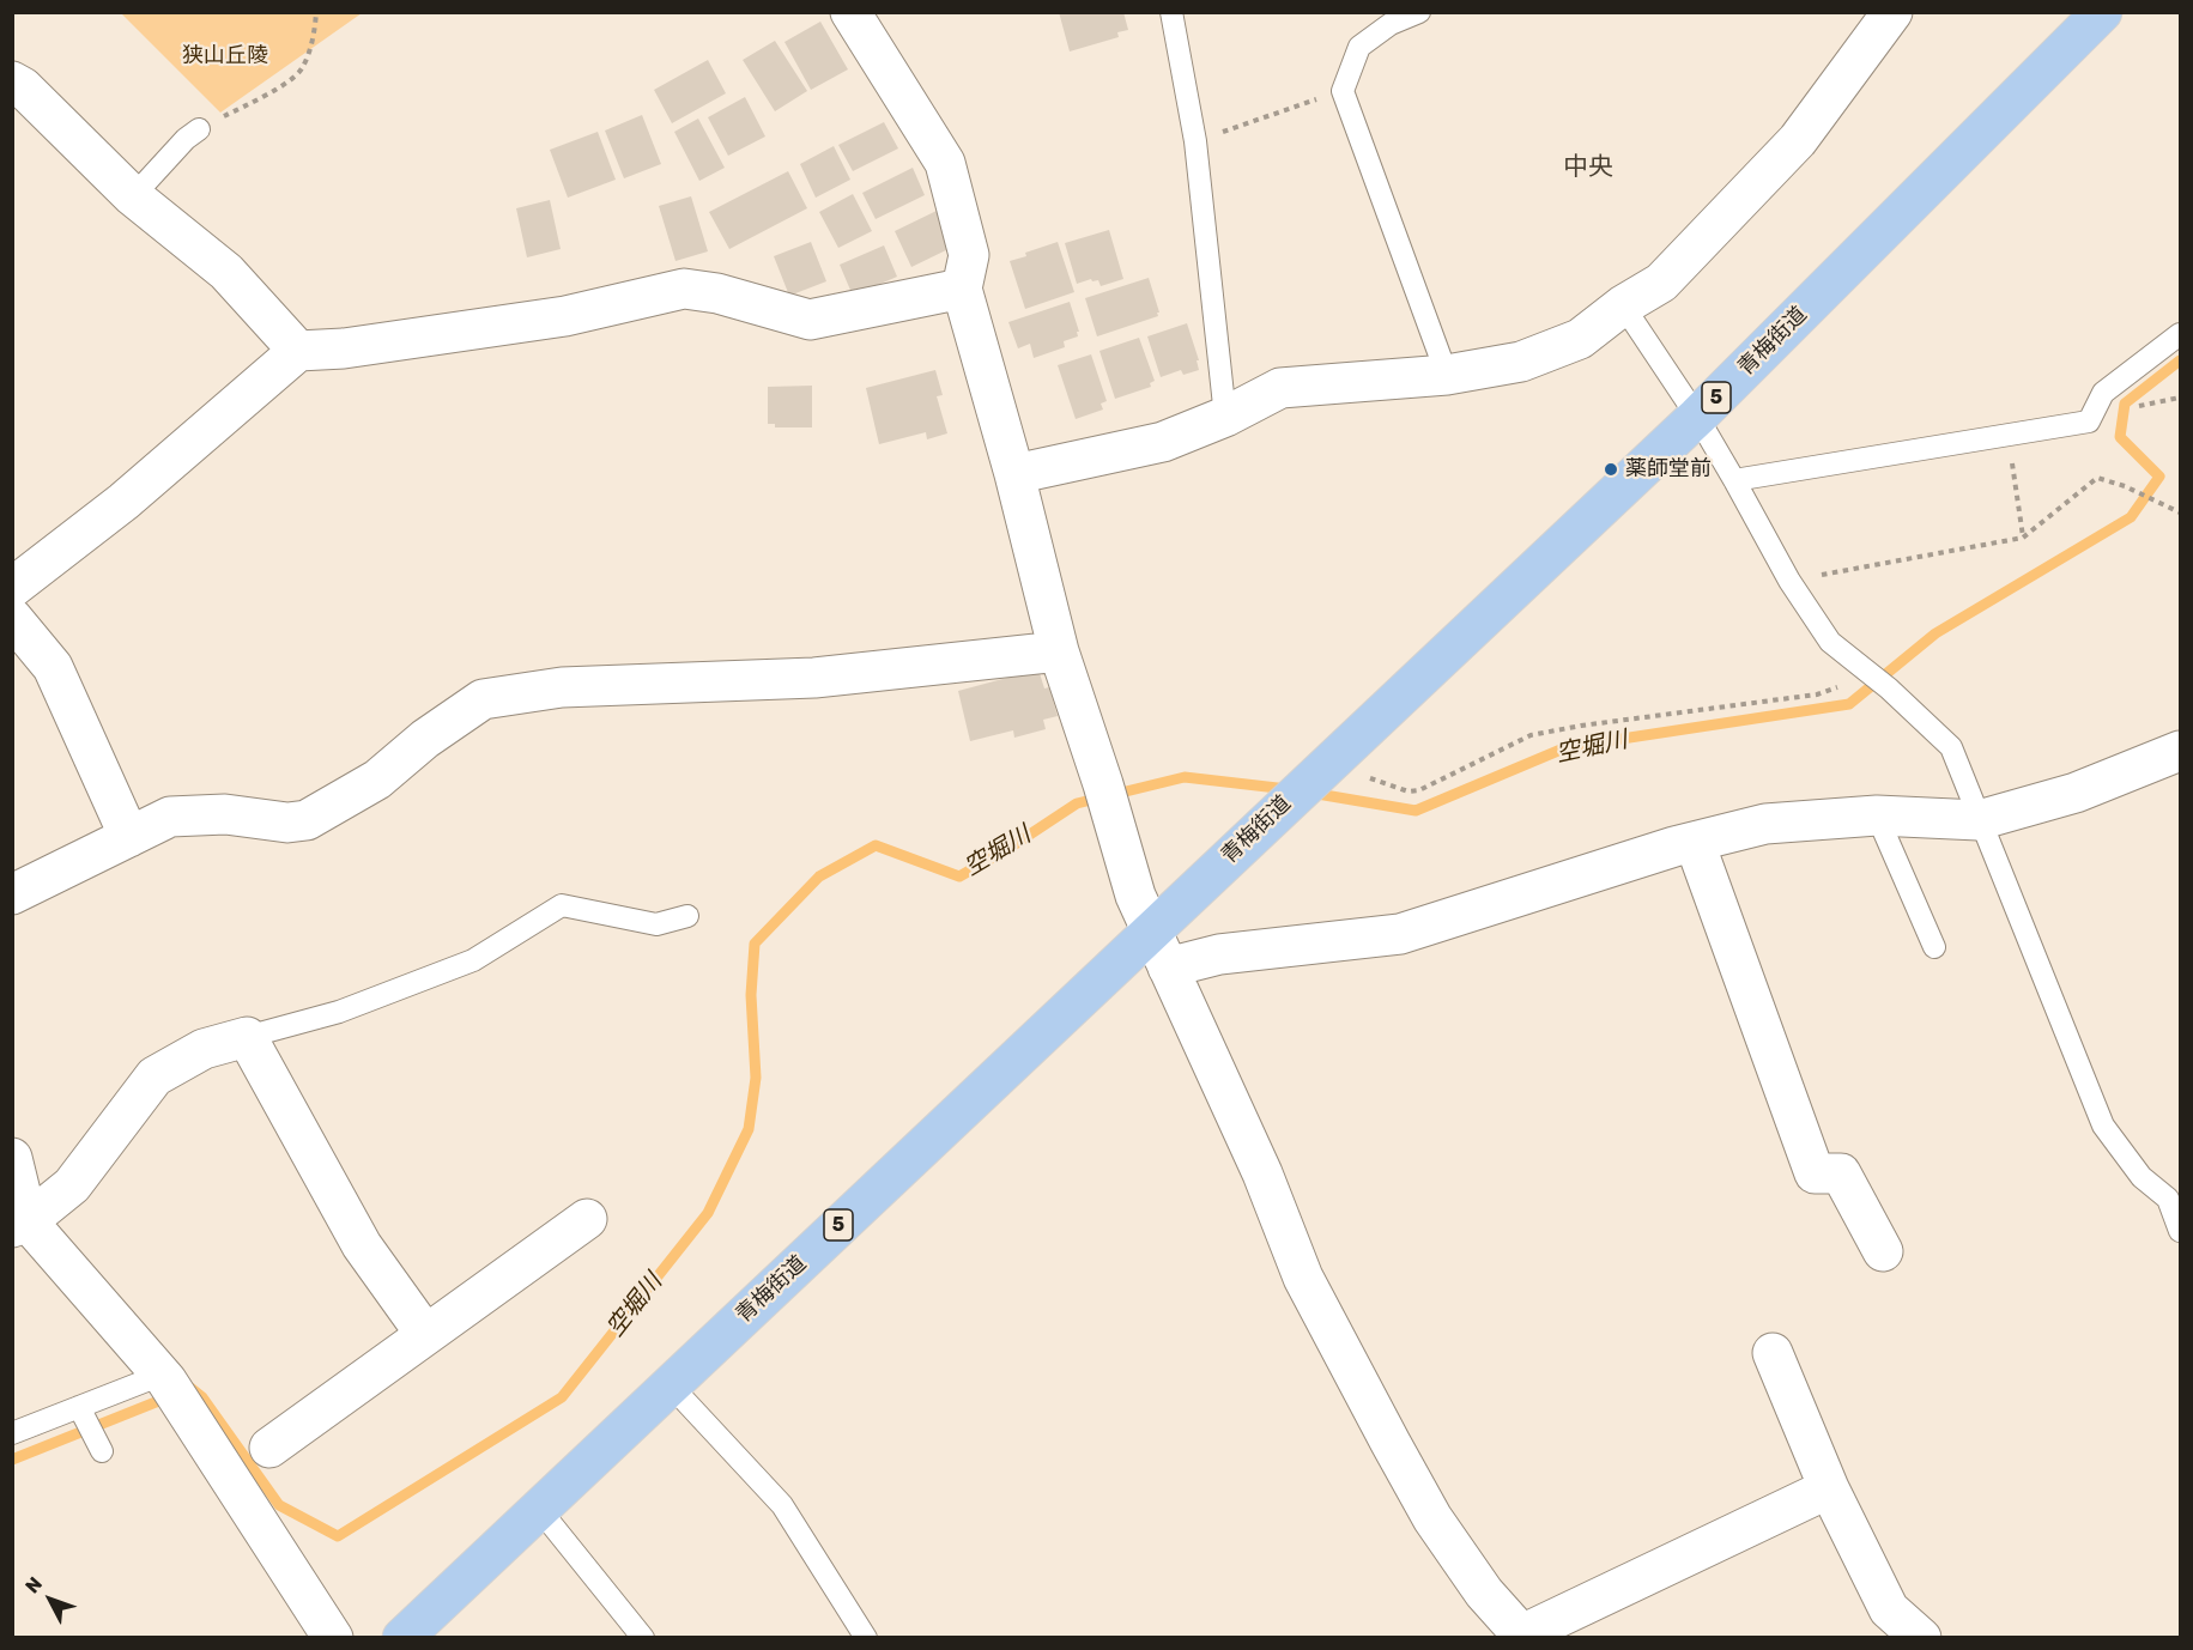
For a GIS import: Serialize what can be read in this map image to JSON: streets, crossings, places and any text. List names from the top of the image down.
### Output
{
  "streets": {
    "main road": ["青梅街道", "5"]
  },
  "districts": ["中央"],
  "water": ["空堀川"],
  "parks": ["狭山丘陵"],
  "places": ["薬師堂前"],
  "north": "top left"
}
